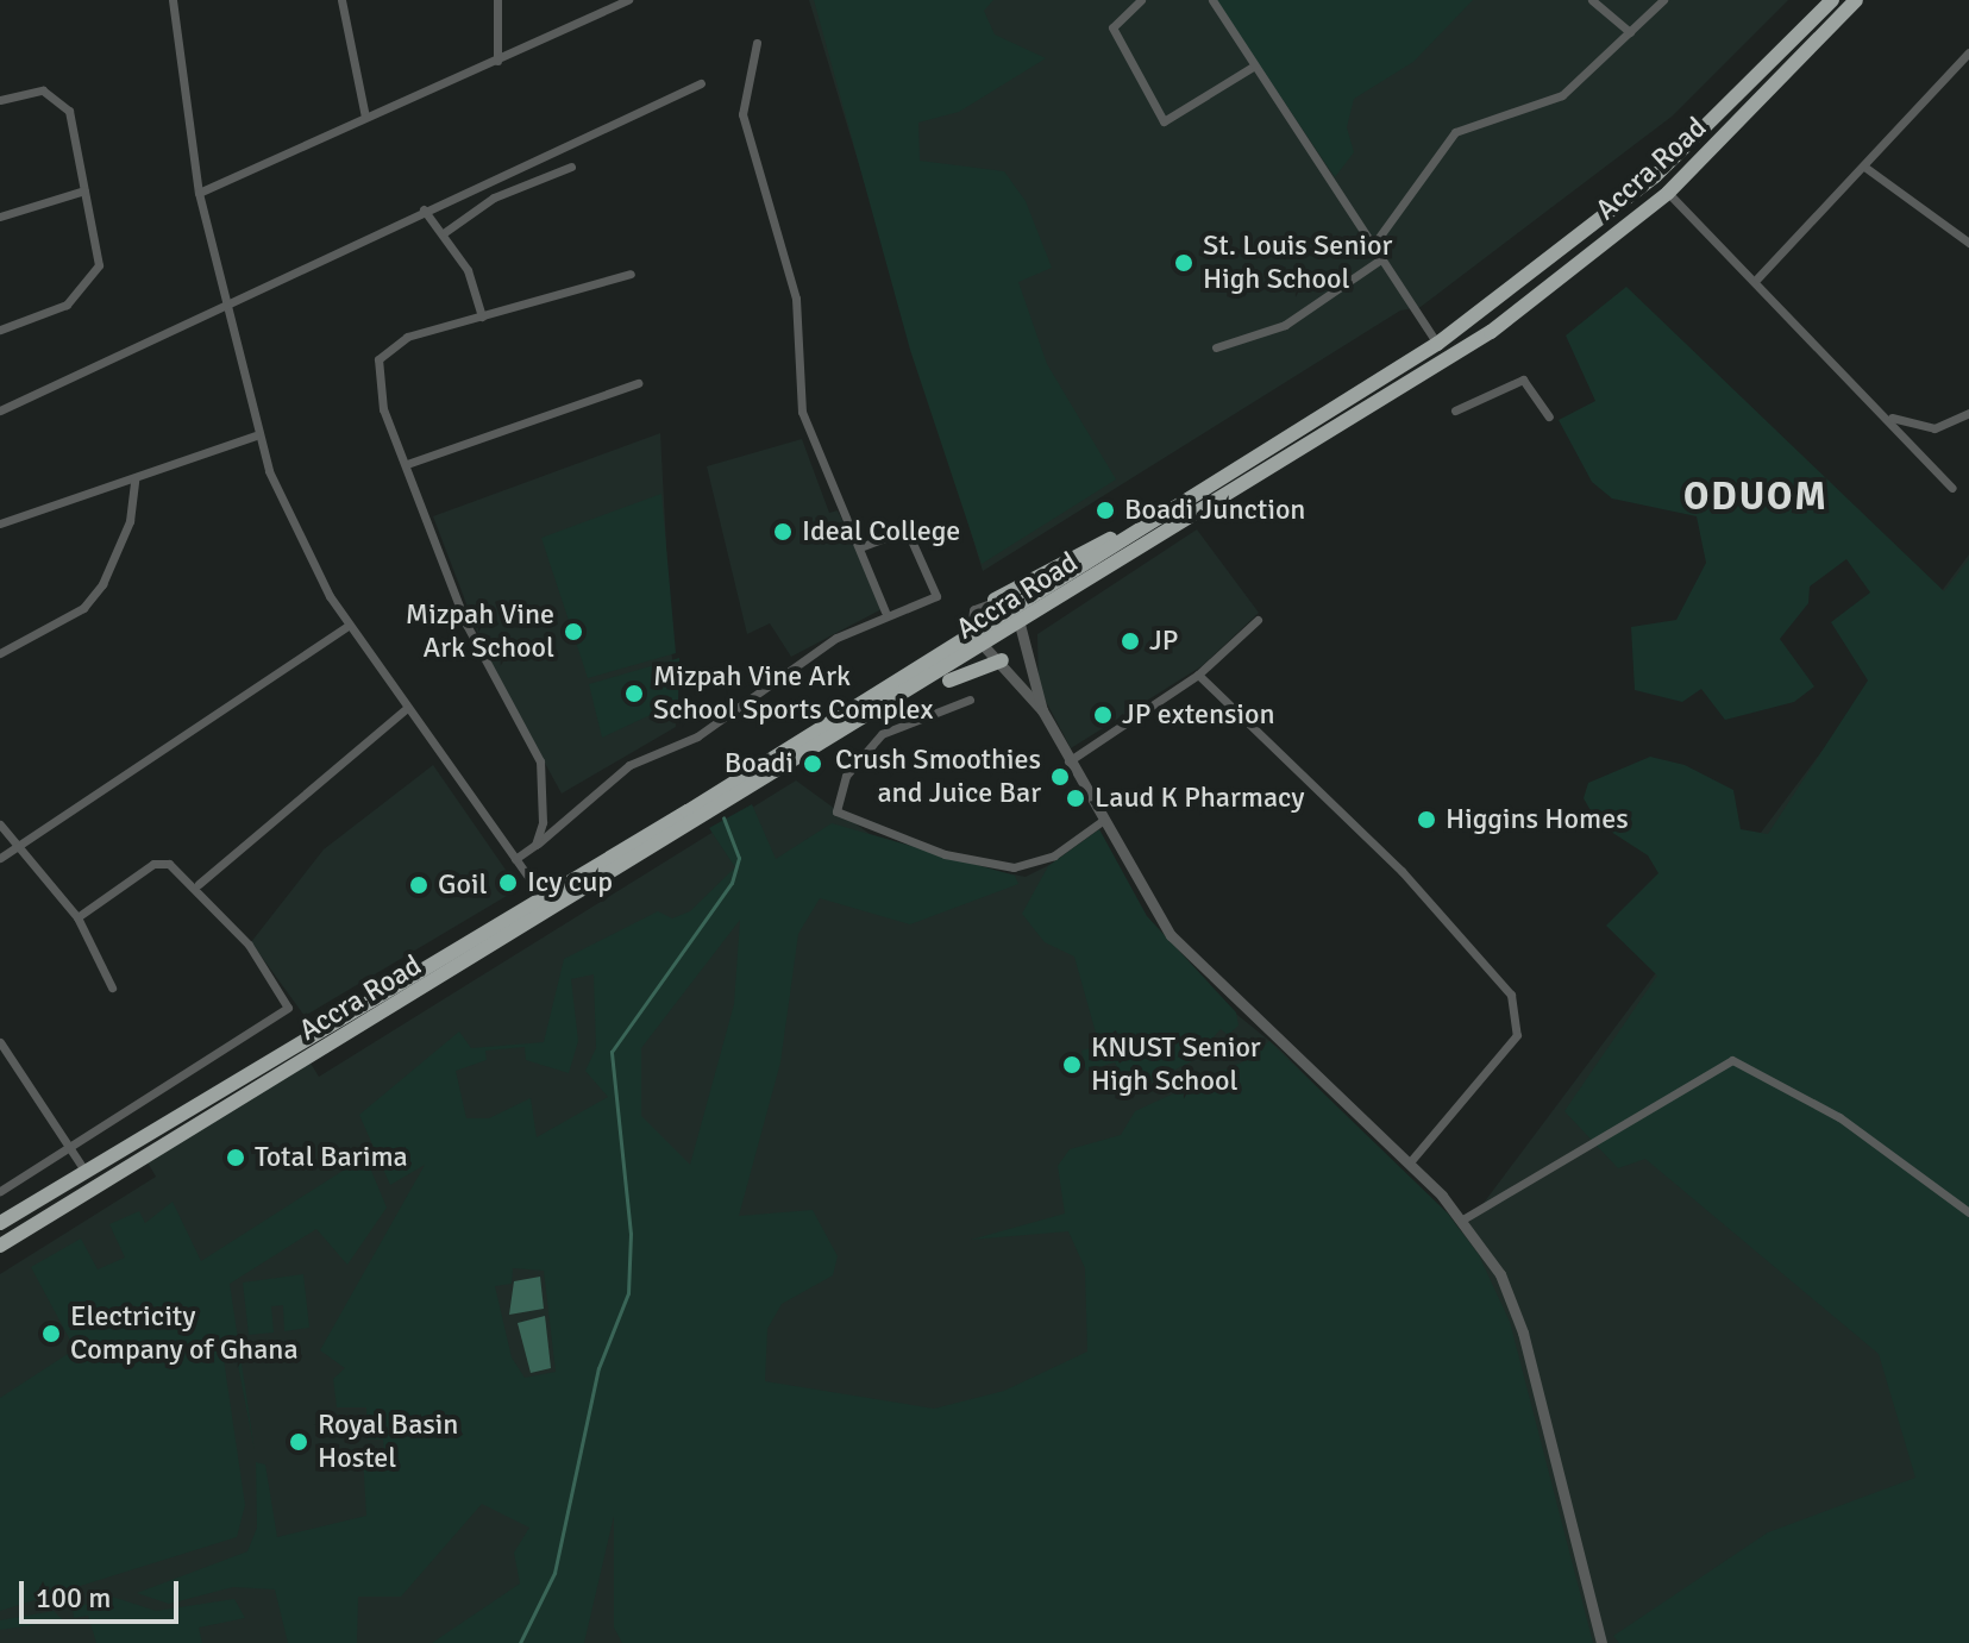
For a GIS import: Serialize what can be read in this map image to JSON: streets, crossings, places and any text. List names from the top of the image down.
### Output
{
  "streets": {
    "highway": ["Accra Road"]
  },
  "districts": ["ODUOM"],
  "places": [
    "St. Louis Senior High School",
    "Boadi Junction",
    "Ideal College",
    "Mizpah Vine Ark School",
    "JP",
    "Mizpah Vine Ark School Sports Complex",
    "JP extension",
    "Boadi",
    "Crush Smoothies and Juice Bar",
    "Laud K Pharmacy",
    "Higgins Homes",
    "Icy cup",
    "Goil",
    "KNUST Senior High School",
    "Total Barima",
    "Electricity Company of Ghana",
    "Royal Basin Hostel"
  ],
  "scale_bar": "100 m"
}
